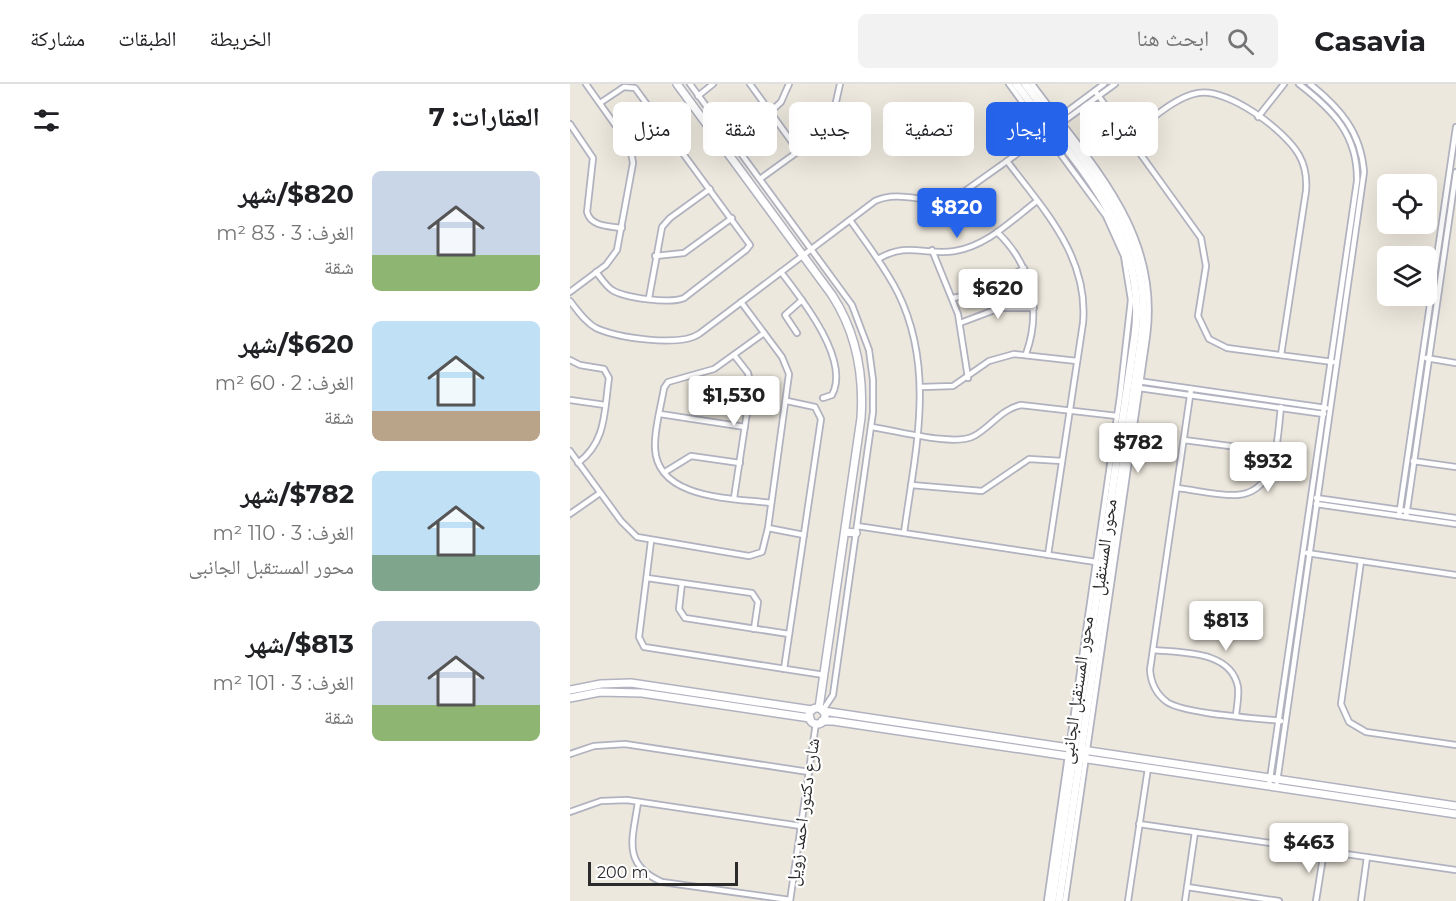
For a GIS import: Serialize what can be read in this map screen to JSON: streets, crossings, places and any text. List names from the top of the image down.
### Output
{
  "streets": {
    "street": ["محور المستقبل", "محور المستقبل الجانبى", "شارع دكتور احمد زويل"]
  },
  "crossings": [
    ["محور المستقبل", "محور المستقبل الجانبى"]
  ],
  "scale_bar": "200 m",
  "page": {
    "header": "Casavia",
    "search": "ابحث هنا",
    "nav": ["الخريطة", "الطبقات", "مشاركة"],
    "heading": "العقارات: 7",
    "chip": [
      "شراء",
      "إيجار",
      "تصفية",
      "جديد",
      "شقة",
      "منزل"
    ],
    "list": [
      {
        "name": "$820/شهر",
        "note": "الغرف: 3 · 83 m² · شقة"
      },
      {
        "name": "$620/شهر",
        "note": "الغرف: 2 · 60 m² · شقة"
      },
      {
        "name": "$782/شهر",
        "note": "الغرف: 3 · 110 m² · محور المستقبل الجانبى"
      },
      {
        "name": "$813/شهر",
        "note": "الغرف: 3 · 101 m² · شقة"
      }
    ],
    "price": [
      "$820",
      "$620",
      "$1,530",
      "$782",
      "$932",
      "$813",
      "$463"
    ],
    "scale": "200 m"
  }
}
